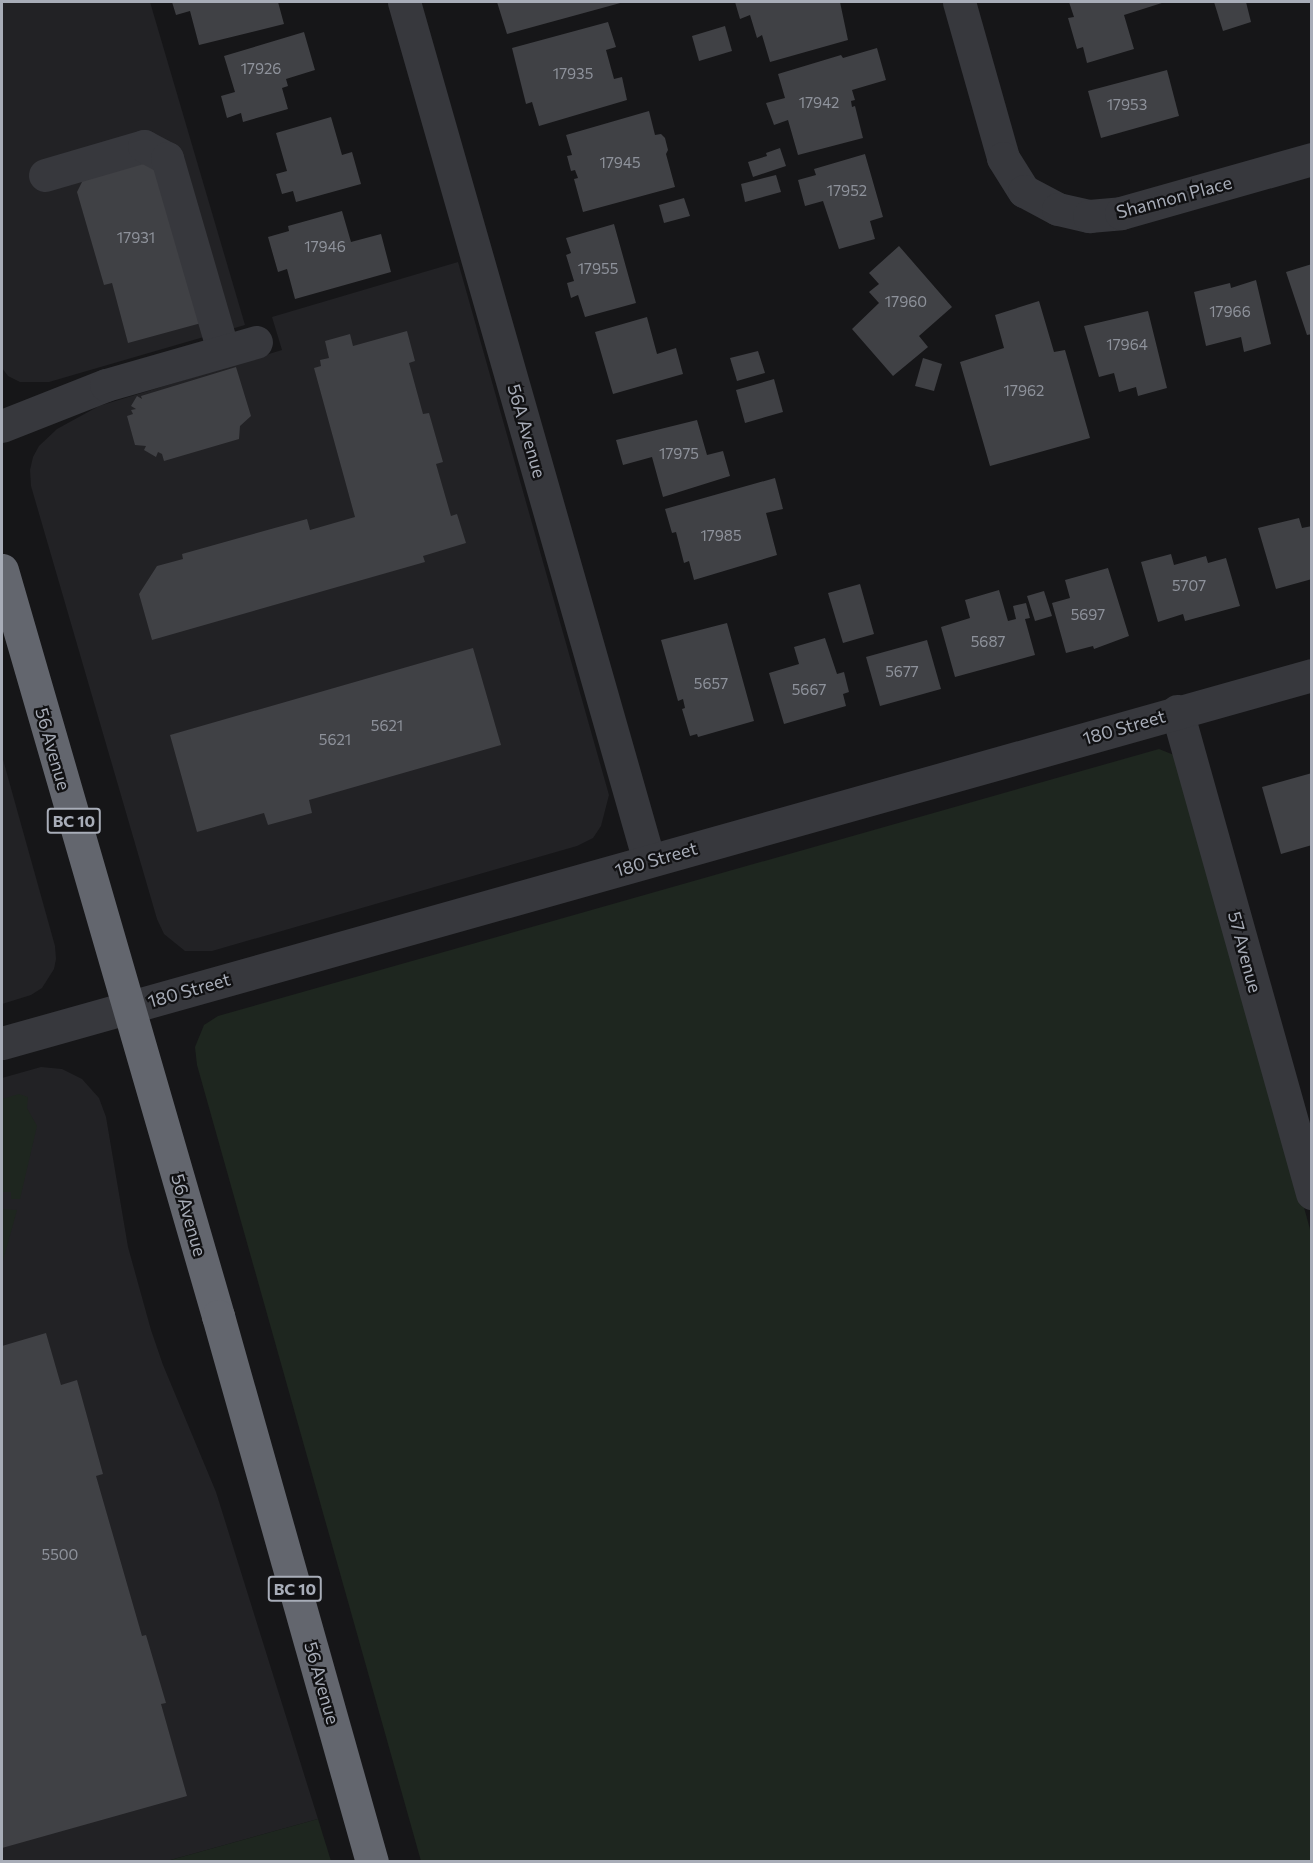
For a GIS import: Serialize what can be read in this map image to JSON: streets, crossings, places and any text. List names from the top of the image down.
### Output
{
  "streets": {
    "highway": ["56 Avenue", "BC 10"],
    "street": [
      "Shannon Place",
      "56A Avenue",
      "180 Street",
      "57 Avenue"
    ]
  },
  "crossings": [
    ["56A Avenue", "180 Street"],
    ["180 Street", "56 Avenue"],
    ["180 Street", "57 Avenue"]
  ],
  "house_numbers": [
    "17926",
    "17935",
    "17942",
    "17953",
    "17945",
    "17952",
    "17931",
    "17946",
    "17955",
    "17960",
    "17966",
    "17964",
    "17962",
    "17975",
    "17985",
    "5707",
    "5697",
    "5687",
    "5677",
    "5657",
    "5667",
    "5621",
    "5621",
    "5500"
  ]
}
